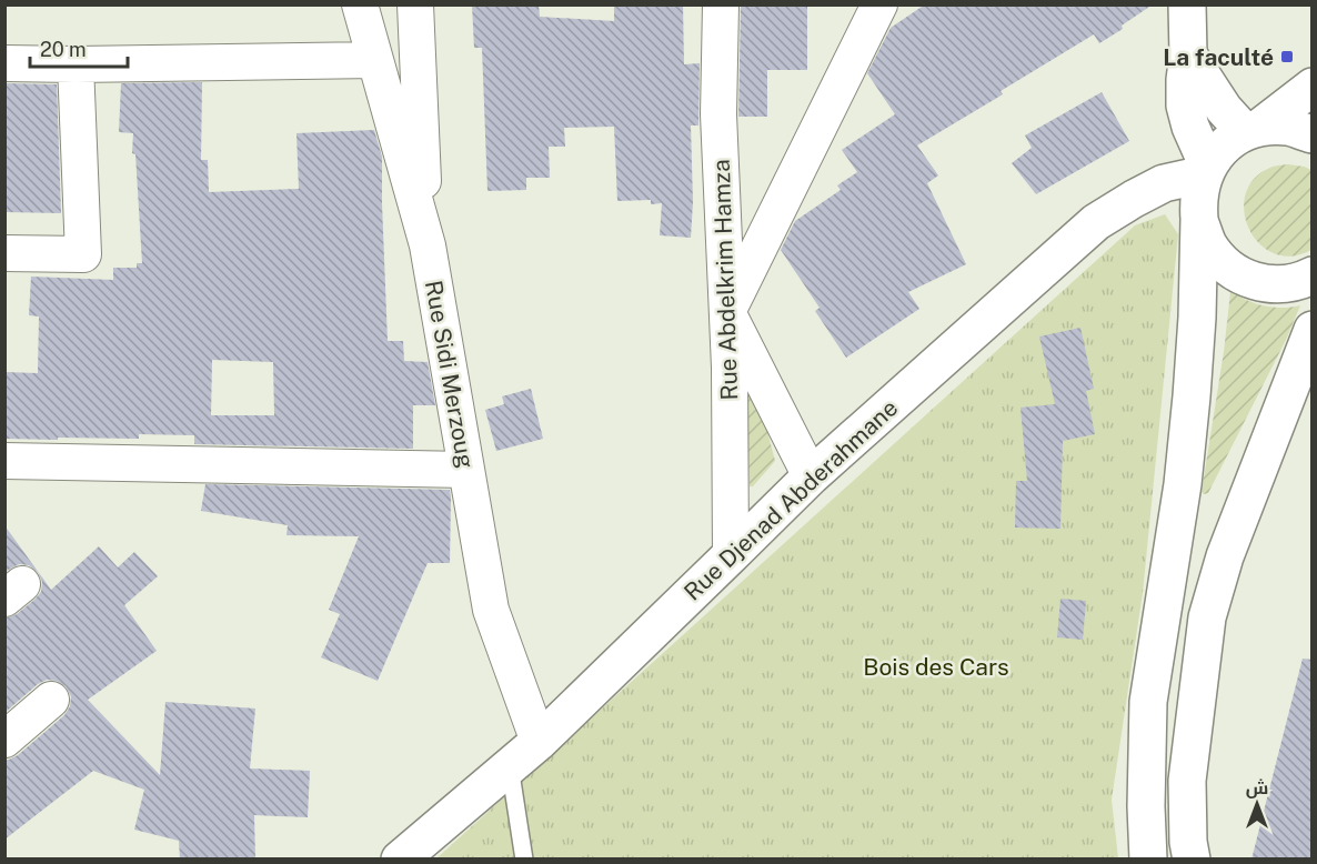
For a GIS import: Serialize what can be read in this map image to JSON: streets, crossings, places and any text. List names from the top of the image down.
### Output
{
  "streets": {
    "main road": ["Rue Djenad Abderahmane"],
    "street": ["Rue Abdelkrim Hamza", "Rue Sidi Merzoug"]
  },
  "crossings": [
    ["Rue Abdelkrim Hamza", "Rue Djenad Abderahmane"],
    ["Rue Sidi Merzoug", "Rue Djenad Abderahmane"]
  ],
  "parks": ["Bois des Cars"],
  "places": {
    "transit": ["La faculté"]
  },
  "scale_bar": "20 m",
  "north": "top"
}
